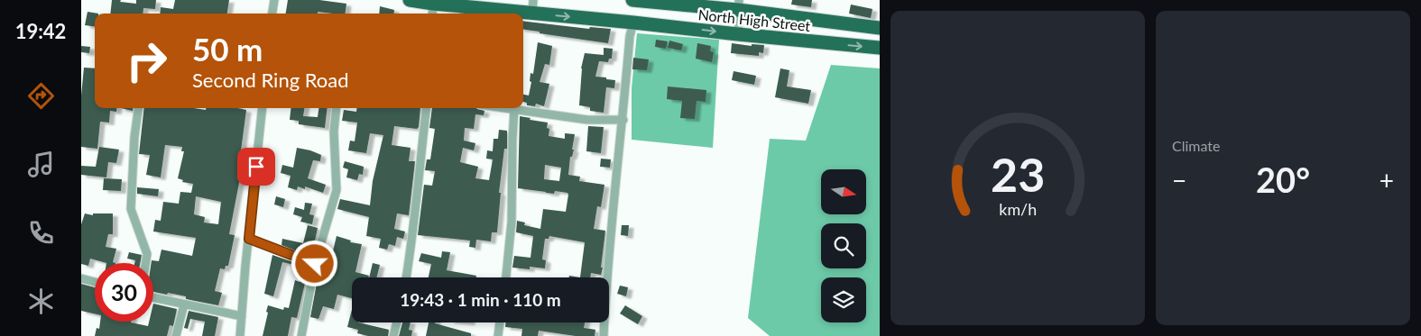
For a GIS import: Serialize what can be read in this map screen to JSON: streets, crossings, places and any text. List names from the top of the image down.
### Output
{
  "streets": {
    "highway": ["North High Street"]
  },
  "north": "right",
  "page": {
    "tabs": "19:42",
    "tile": "Climate",
    "turn": ["50 m", "Second Ring Road"],
    "heat": ["−", "20°", "+"],
    "limit": "30",
    "trip": "19:43 · 1 min · 110 m",
    "gauge": ["23", "km/h"]
  }
}
